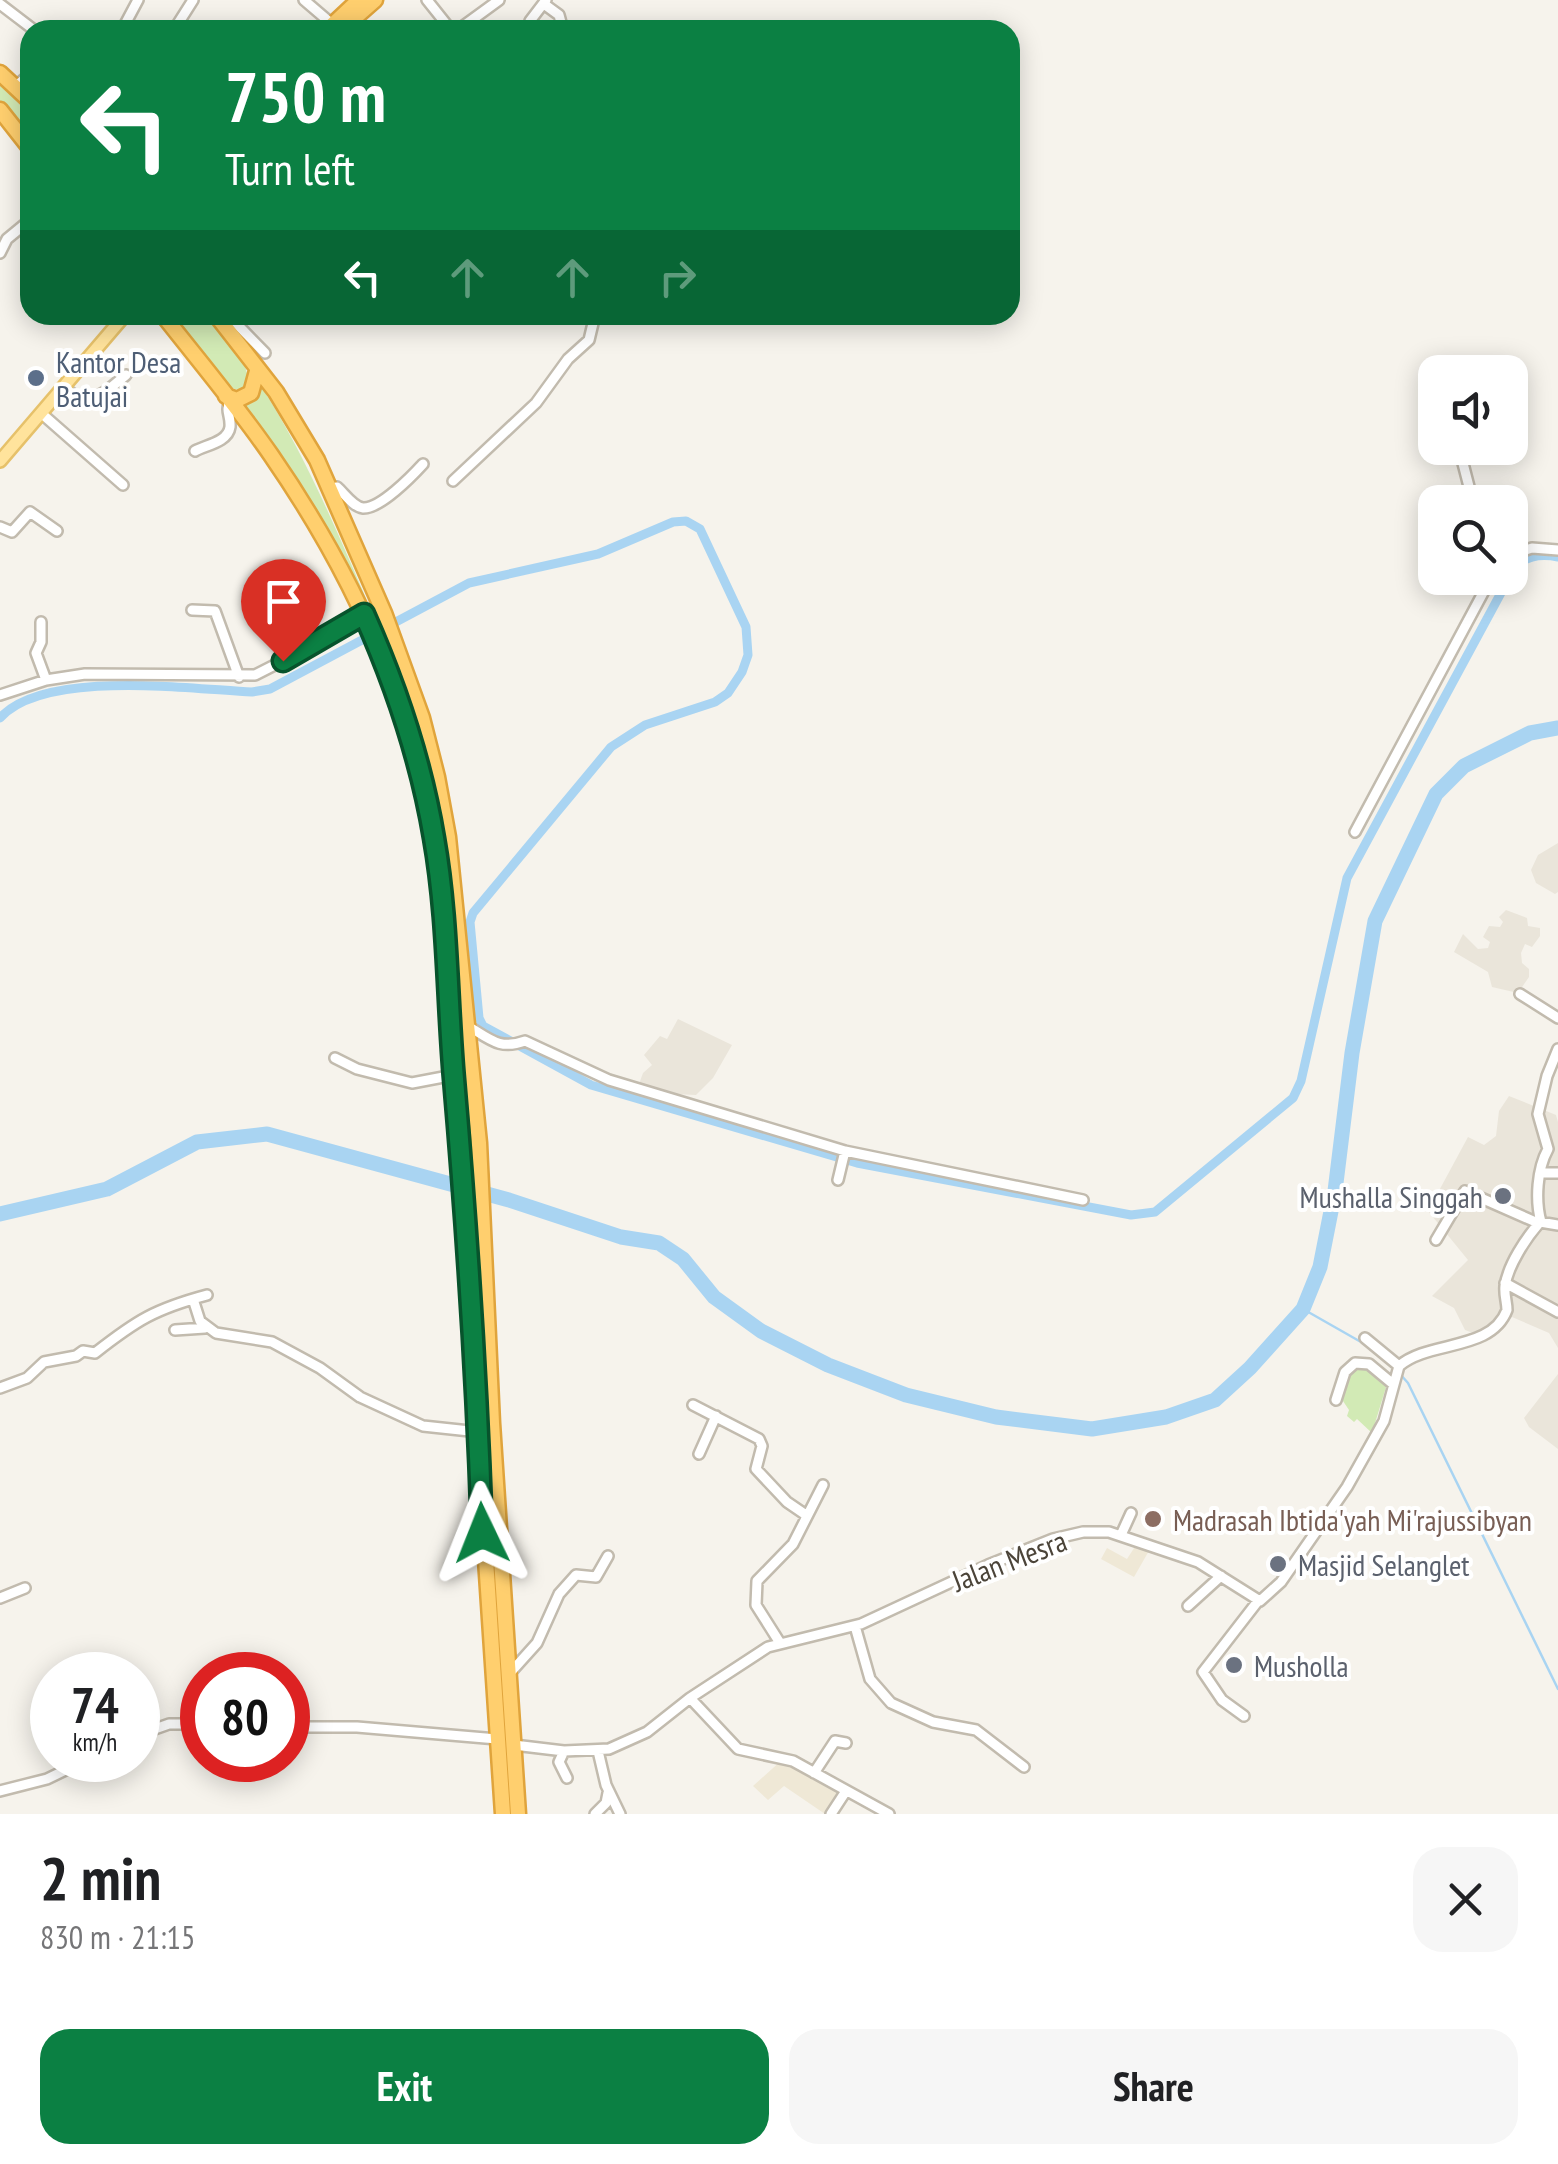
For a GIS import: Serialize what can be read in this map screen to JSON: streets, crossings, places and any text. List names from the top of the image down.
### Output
{
  "streets": {
    "street": ["Jalan Mesra"]
  },
  "places": [
    "Kantor Desa Batujai",
    "Mushalla Singgah",
    "Madrasah Ibtida'yah Mi'rajussibyan",
    "Masjid Selanglet",
    "Musholla"
  ],
  "page": {
    "turn": ["750 m", "Turn left"],
    "speed": "74 km/h",
    "limit": "80",
    "heading": ["2 min", "830 m · 21:15"],
    "buttons": ["Exit", "Share"]
  }
}
